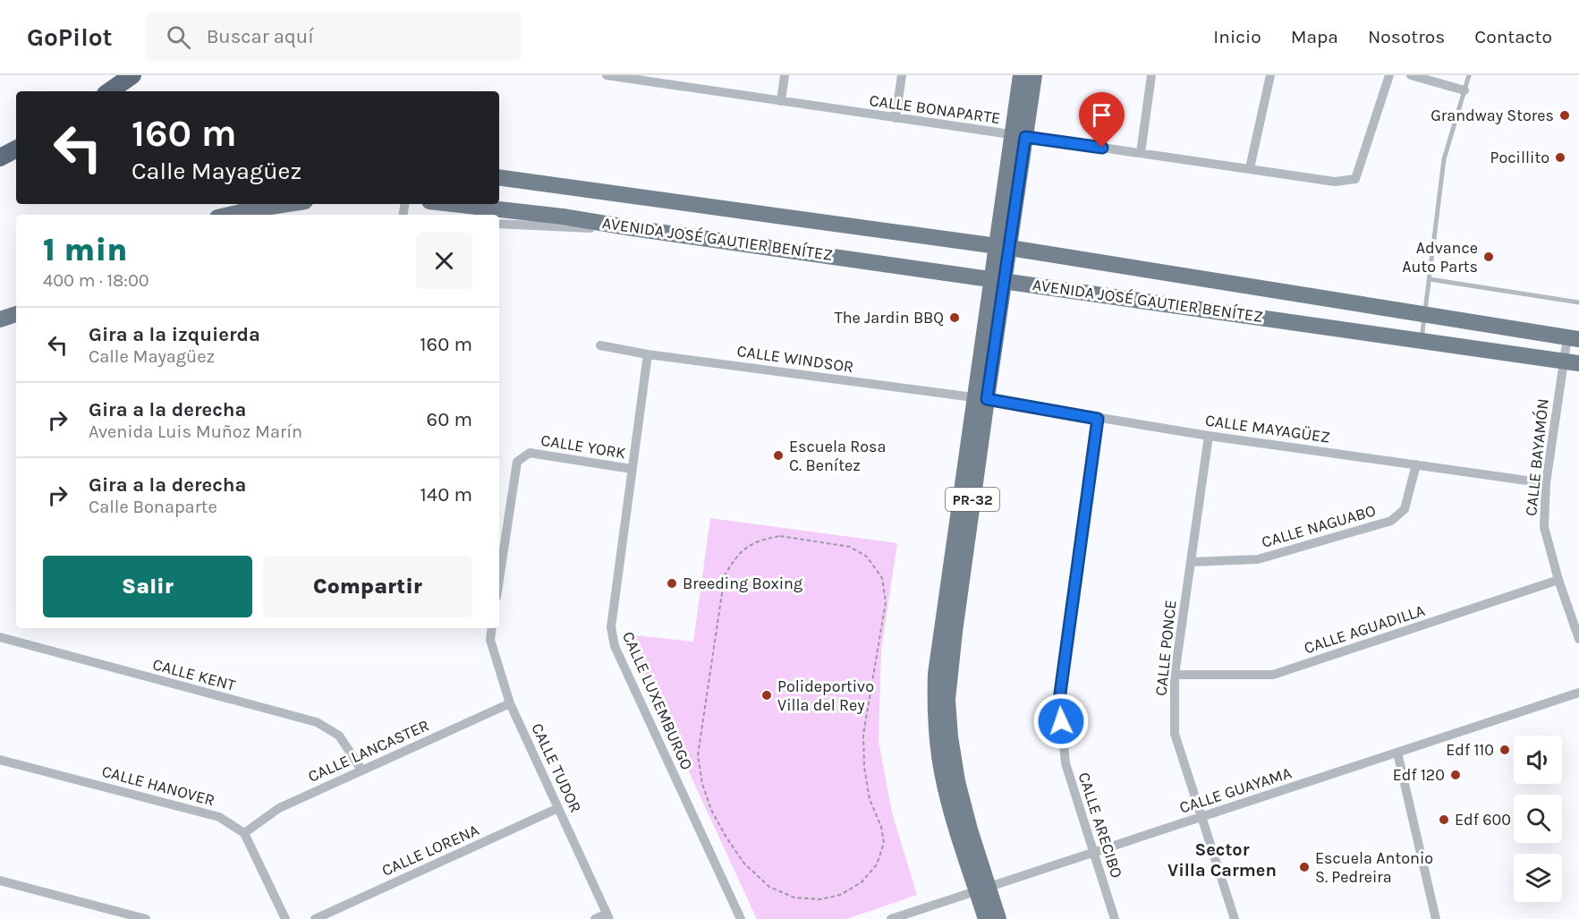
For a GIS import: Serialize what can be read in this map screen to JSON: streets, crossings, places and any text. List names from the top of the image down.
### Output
{
  "streets": {
    "main road": ["AVENIDA JOSÉ GAUTIER BENÍTEZ", "PR-32"],
    "street": [
      "CALLE BONAPARTE",
      "CALLE WINDSOR",
      "CALLE MAYAGÜEZ",
      "CALLE YORK",
      "CALLE BAYAMÓN",
      "CALLE NAGUABO",
      "CALLE AGUADILLA",
      "CALLE PONCE",
      "CALLE KENT",
      "CALLE LUXEMBURGO",
      "CALLE LANCASTER",
      "CALLE TUDOR",
      "CALLE HANOVER",
      "CALLE GUAYAMA",
      "CALLE ARECIBO",
      "CALLE LORENA"
    ]
  },
  "crossings": [
    ["CALLE BONAPARTE", "PR-32"],
    ["AVENIDA JOSÉ GAUTIER BENÍTEZ", "CALLE BAYAMÓN"],
    ["AVENIDA JOSÉ GAUTIER BENÍTEZ", "PR-32"],
    ["CALLE WINDSOR", "CALLE MAYAGÜEZ"],
    ["CALLE WINDSOR", "PR-32"],
    ["CALLE WINDSOR", "CALLE LUXEMBURGO"],
    ["CALLE MAYAGÜEZ", "CALLE BAYAMÓN"],
    ["CALLE MAYAGÜEZ", "PR-32"],
    ["CALLE MAYAGÜEZ", "CALLE NAGUABO"],
    ["CALLE MAYAGÜEZ", "CALLE PONCE"],
    ["CALLE MAYAGÜEZ", "CALLE ARECIBO"],
    ["CALLE YORK", "CALLE LUXEMBURGO"],
    ["CALLE BAYAMÓN", "CALLE AGUADILLA"],
    ["PR-32", "CALLE GUAYAMA"],
    ["CALLE NAGUABO", "CALLE PONCE"],
    ["CALLE AGUADILLA", "CALLE PONCE"],
    ["CALLE PONCE", "CALLE GUAYAMA"],
    ["CALLE KENT", "CALLE LANCASTER"],
    ["CALLE LANCASTER", "CALLE TUDOR"],
    ["CALLE LANCASTER", "CALLE HANOVER"],
    ["CALLE TUDOR", "CALLE LORENA"],
    ["CALLE GUAYAMA", "CALLE ARECIBO"]
  ],
  "districts": ["Sector Villa Carmen"],
  "places": [
    "Grandway Stores",
    "Pocillito",
    "Advance Auto Parts",
    "The Jardin BBQ",
    "Escuela Rosa C. Benítez",
    "Breeding Boxing",
    "Polideportivo Villa del Rey",
    "Edf 110",
    "Edf 120",
    "Edf 600",
    "Escuela Antonio S. Pedreira"
  ],
  "page": {
    "header": "GoPilot",
    "search": "Buscar aquí",
    "nav": [
      "Inicio",
      "Mapa",
      "Nosotros",
      "Contacto"
    ],
    "turn": ["160 m", "Calle Mayagüez"],
    "heading": ["1 min", "400 m · 18:00"],
    "list": [
      {
        "name": "Gira a la izquierda",
        "note": "Calle Mayagüez",
        "value": "160 m"
      },
      {
        "name": "Gira a la derecha",
        "note": "Avenida Luis Muñoz Marín",
        "value": "60 m"
      },
      {
        "name": "Gira a la derecha",
        "note": "Calle Bonaparte",
        "value": "140 m"
      }
    ],
    "buttons": ["Salir", "Compartir"]
  }
}
